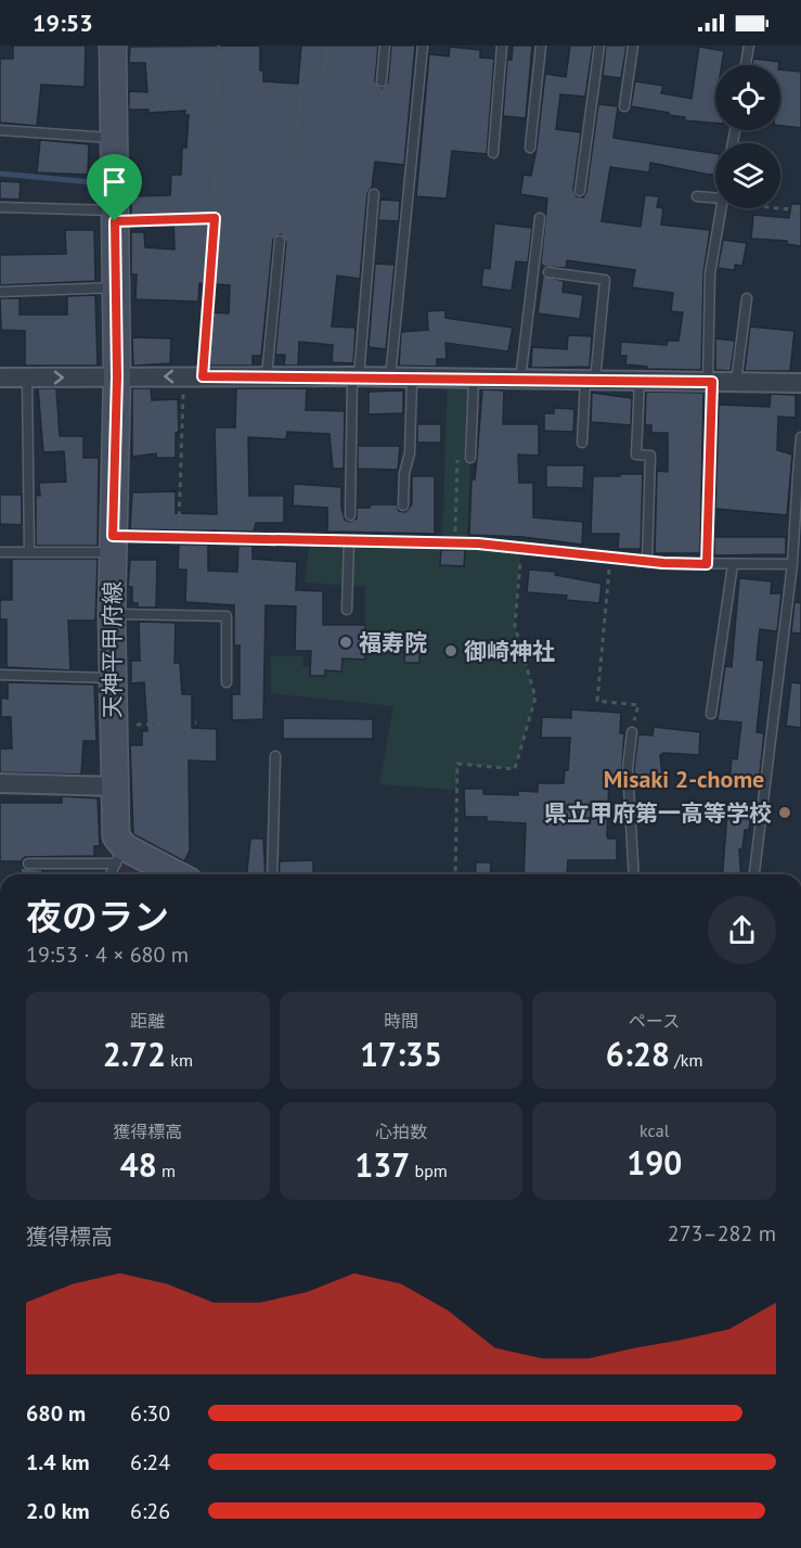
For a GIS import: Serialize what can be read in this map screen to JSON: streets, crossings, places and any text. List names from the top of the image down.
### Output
{
  "streets": {
    "main road": ["天神平甲府線"]
  },
  "districts": ["Misaki 2-chome"],
  "places": ["福寿院", "御崎神社", "県立甲府第一高等学校"],
  "page": {
    "status": "19:53",
    "heading": ["夜のラン", "19:53 · 4 × 680 m"],
    "stats": [
      ["距離", "2.72 km"],
      ["時間", "17:35"],
      ["ペース", "6:28 /km"],
      ["獲得標高", "48 m"],
      ["心拍数", "137 bpm"],
      ["kcal", "190"]
    ],
    "chart": ["獲得標高", "273–282 m"],
    "list": [
      {
        "name": "680 m",
        "note": "6:30"
      },
      {
        "name": "1.4 km",
        "note": "6:24"
      },
      {
        "name": "2.0 km",
        "note": "6:26"
      }
    ]
  }
}
